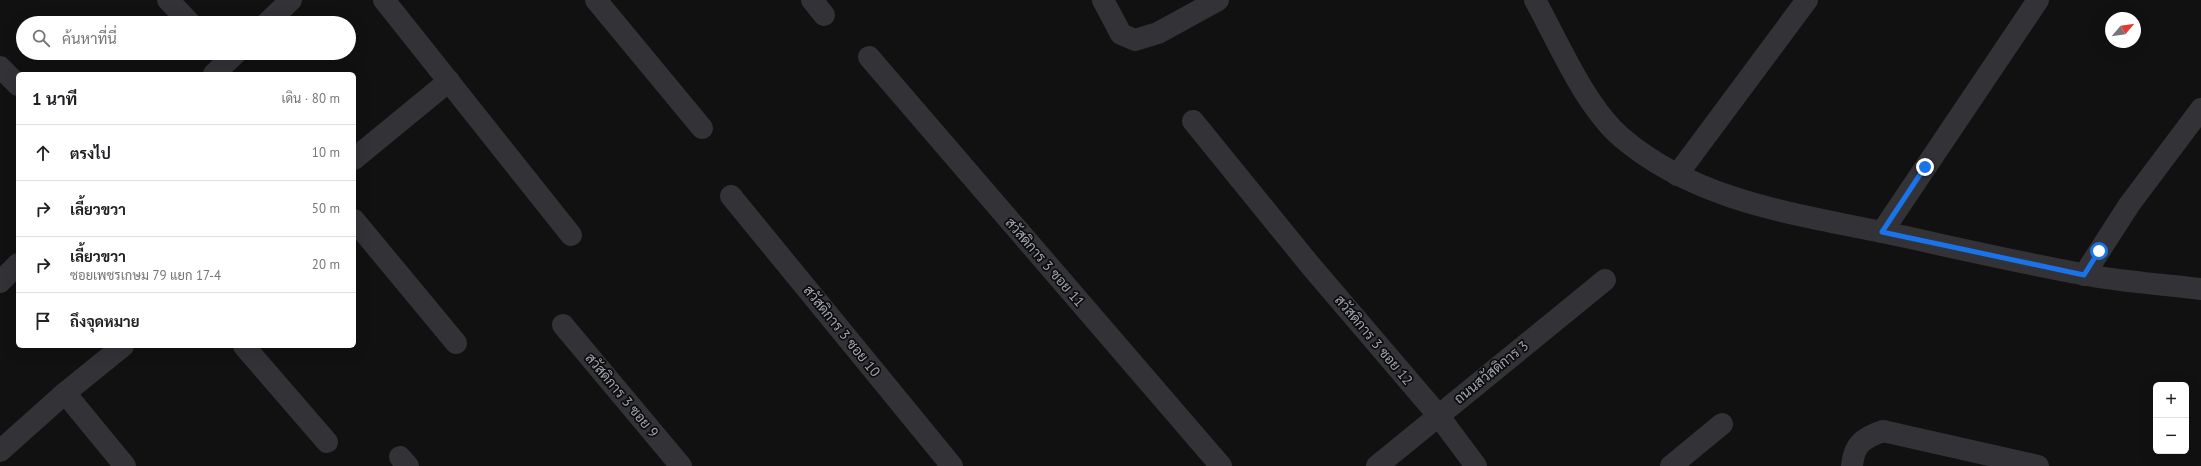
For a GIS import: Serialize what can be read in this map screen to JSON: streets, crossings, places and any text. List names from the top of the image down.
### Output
{
  "streets": {
    "street": [
      "สวัสดิการ 3 ซอย 11",
      "สวัสดิการ 3 ซอย 10",
      "สวัสดิการ 3 ซอย 12",
      "ถนนสวัสดิการ 3",
      "สวัสดิการ 3 ซอย 9"
    ]
  },
  "crossings": [
    ["สวัสดิการ 3 ซอย 12", "ถนนสวัสดิการ 3"]
  ],
  "north": "top right",
  "page": {
    "search": "ค้นหาที่นี่",
    "heading": ["1 นาที", "เดิน · 80 m"],
    "list": [
      ["ตรงไป", "10 m"],
      ["เลี้ยวขวา", "50 m"],
      ["เลี้ยวขวา", "ซอยเพชรเกษม 79 แยก 17-4", "20 m"],
      "ถึงจุดหมาย"
    ],
    "map_buttons": ["+", "−"]
  }
}
